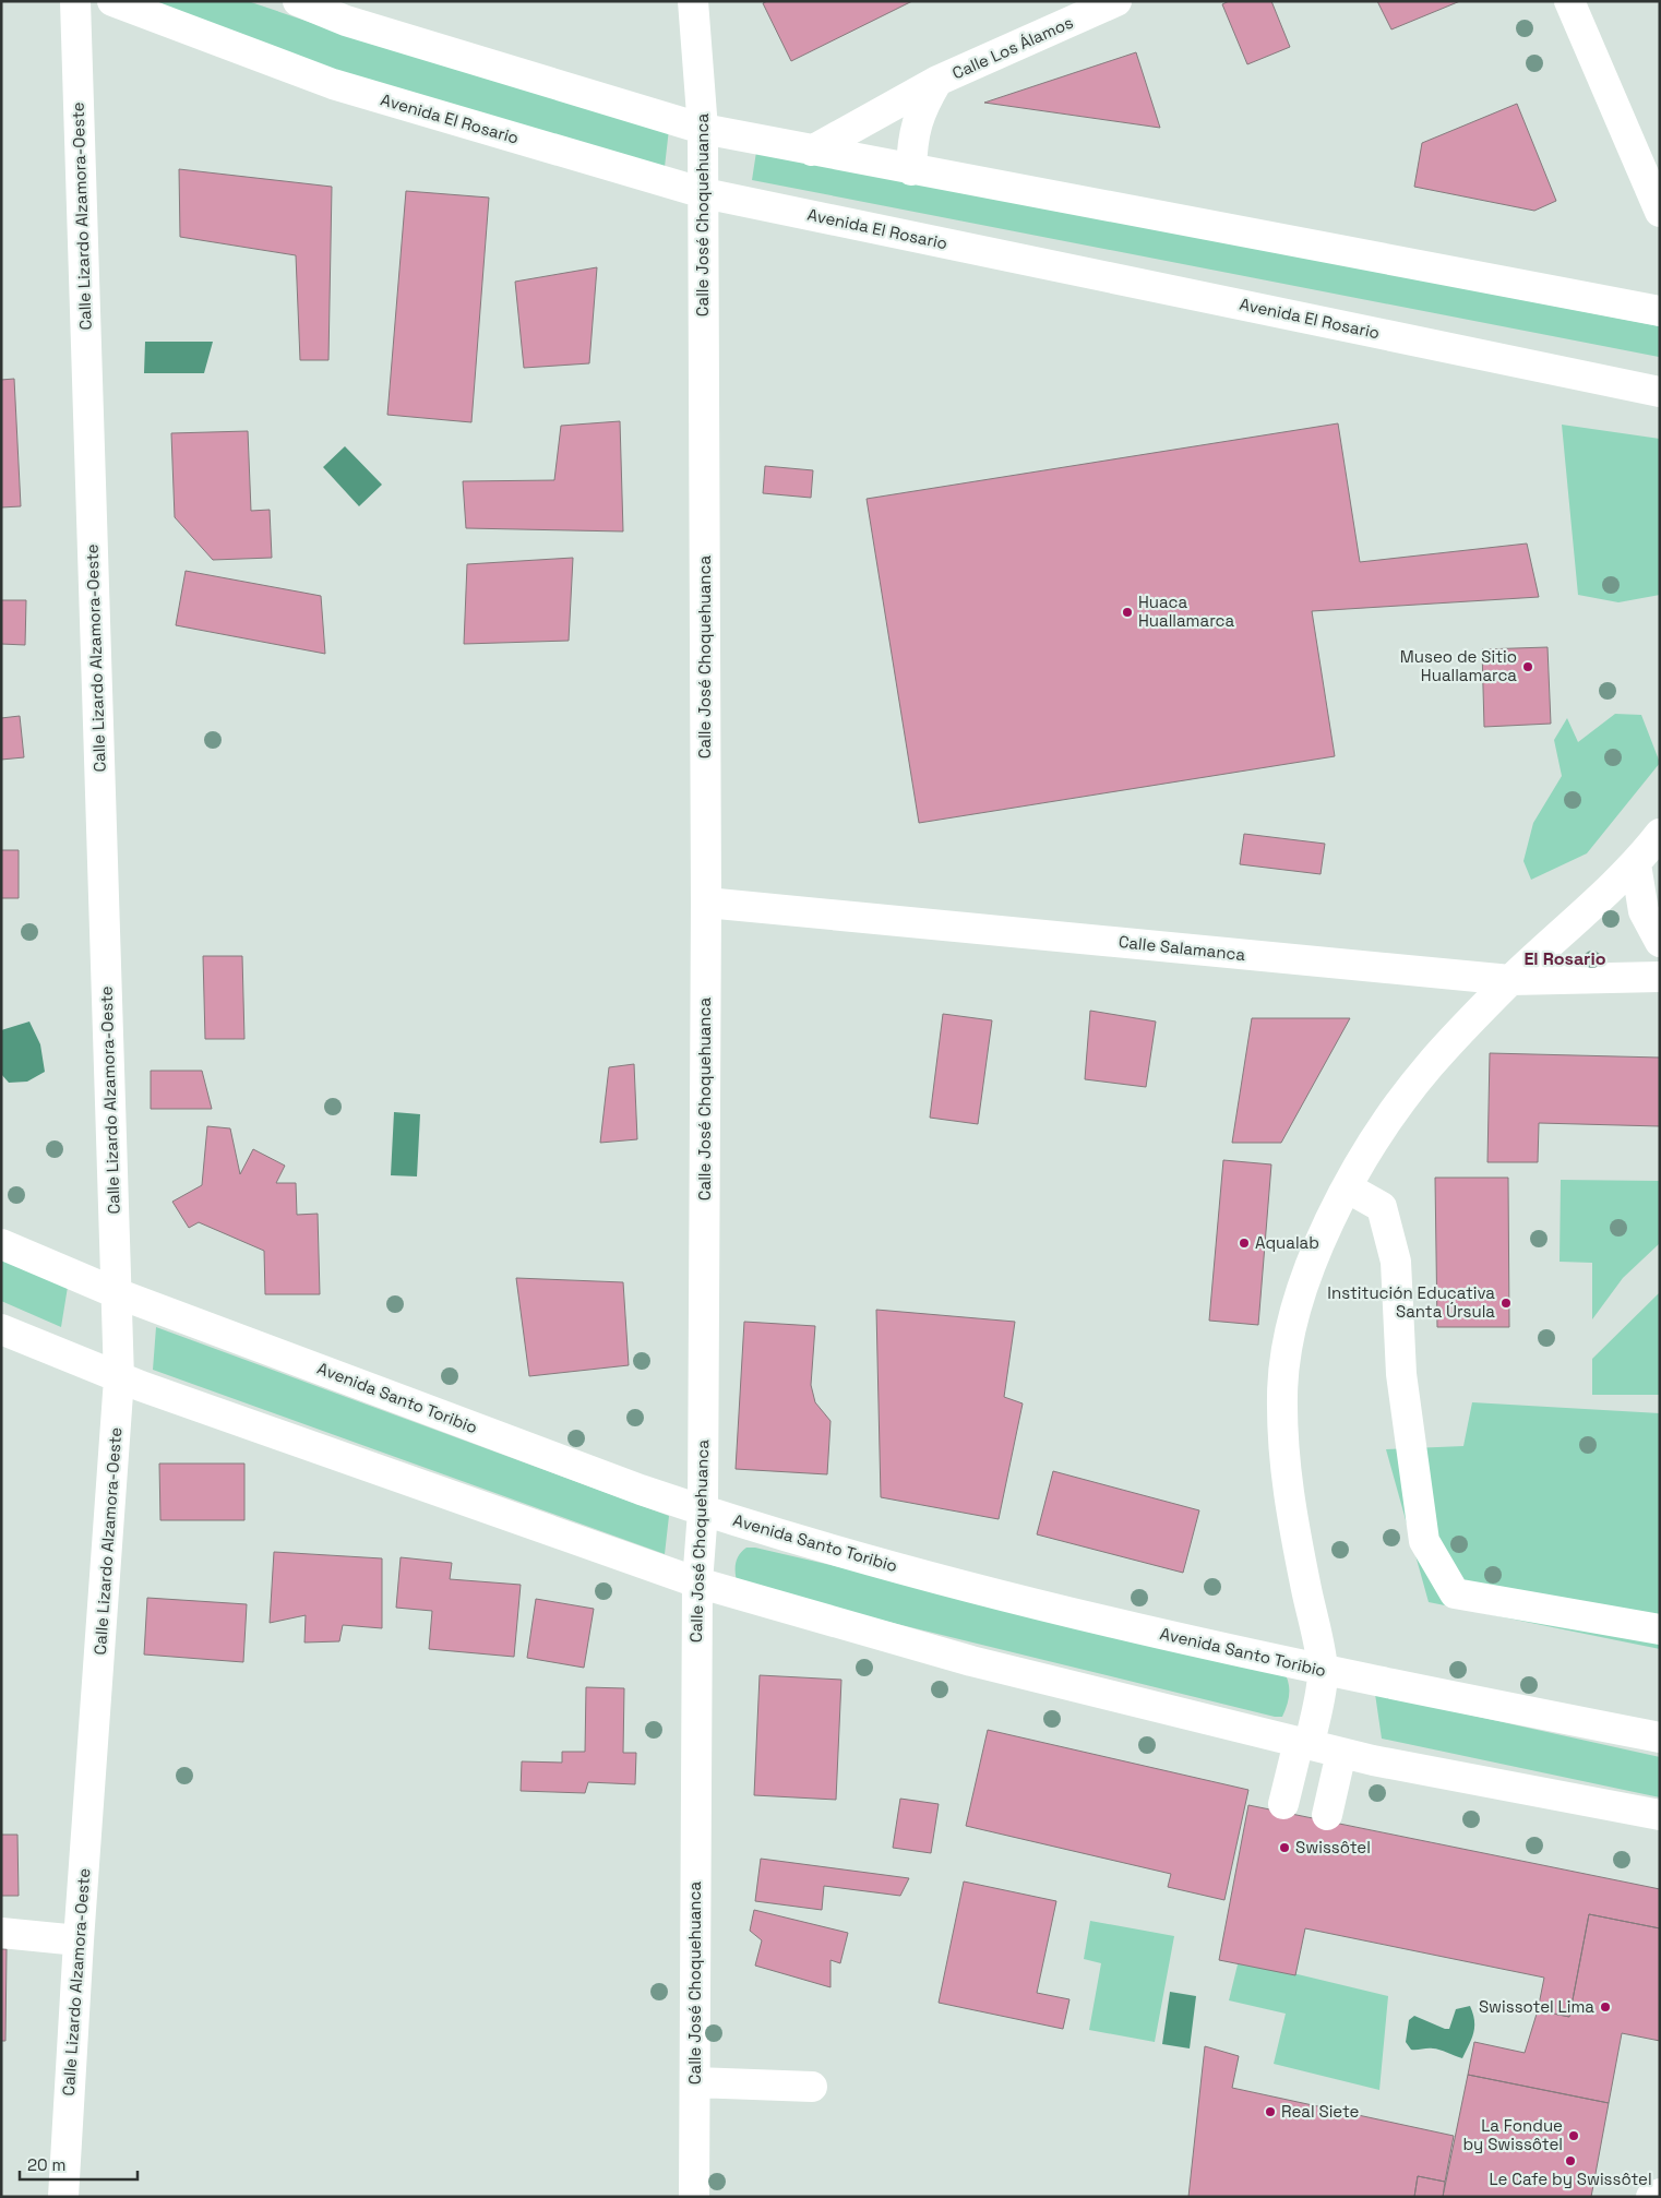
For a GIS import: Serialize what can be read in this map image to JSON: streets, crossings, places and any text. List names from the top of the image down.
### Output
{
  "streets": {
    "street": [
      "Calle Los Álamos",
      "Avenida El Rosario",
      "Calle José Choquehuanca",
      "Calle Lizardo Alzamora-Oeste",
      "Calle Salamanca",
      "Avenida Santo Toribio"
    ]
  },
  "crossings": [
    ["Avenida El Rosario", "Calle José Choquehuanca"],
    ["Calle José Choquehuanca", "Calle Salamanca"],
    ["Calle José Choquehuanca", "Avenida Santo Toribio"],
    ["Calle Lizardo Alzamora-Oeste", "Avenida Santo Toribio"]
  ],
  "districts": ["El Rosario"],
  "places": [
    "Huaca Huallamarca",
    "Museo de Sitio Huallamarca",
    "Aqualab",
    "Institución Educativa Santa Úrsula",
    "Swissôtel",
    "Swissotel Lima",
    "Real Siete",
    "La Fondue by Swissôtel",
    "Le Cafe by Swissôtel"
  ],
  "scale_bar": "20 m"
}
